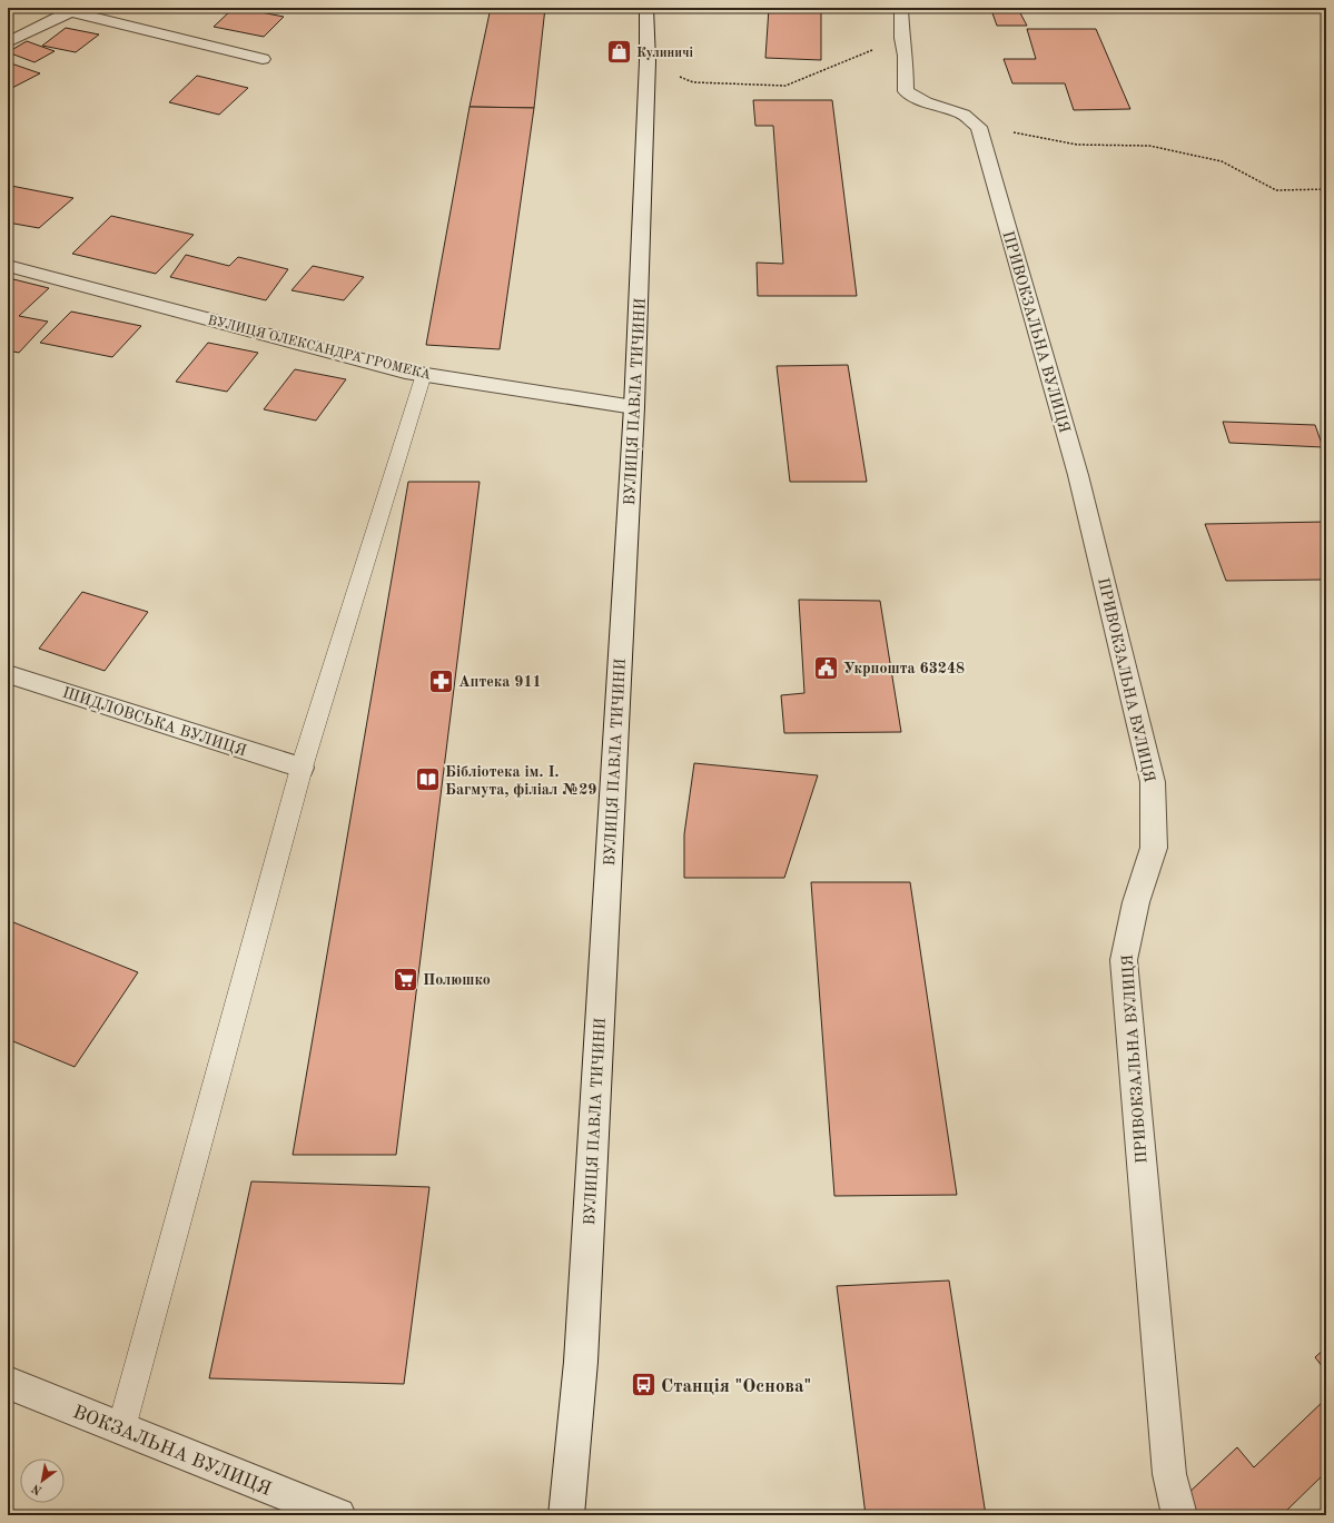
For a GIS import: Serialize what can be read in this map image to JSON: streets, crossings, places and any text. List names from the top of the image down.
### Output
{
  "streets": {
    "street": [
      "ПРИВОКЗАЛЬНА ВУЛИЦЯ",
      "ВУЛИЦЯ ОЛЕКСАНДРА ГРОМЕКА",
      "ВУЛИЦЯ ПАВЛА ТИЧИНИ",
      "ШИДЛОВСЬКА ВУЛИЦЯ",
      "ВОКЗАЛЬНА ВУЛИЦЯ"
    ]
  },
  "crossings": [
    ["ВУЛИЦЯ ОЛЕКСАНДРА ГРОМЕКА", "ВУЛИЦЯ ПАВЛА ТИЧИНИ"]
  ],
  "places": {
    "shop": ["Кулиничі"],
    "public building": ["Укрпошта 63248"],
    "pharmacy": ["Аптека 911"],
    "library": ["Бібліотека ім. І. Багмута, філіал №29"],
    "supermarket": ["Полюшко"],
    "bus stop": ["Станція \"Основа\""]
  },
  "north": "bottom left"
}
